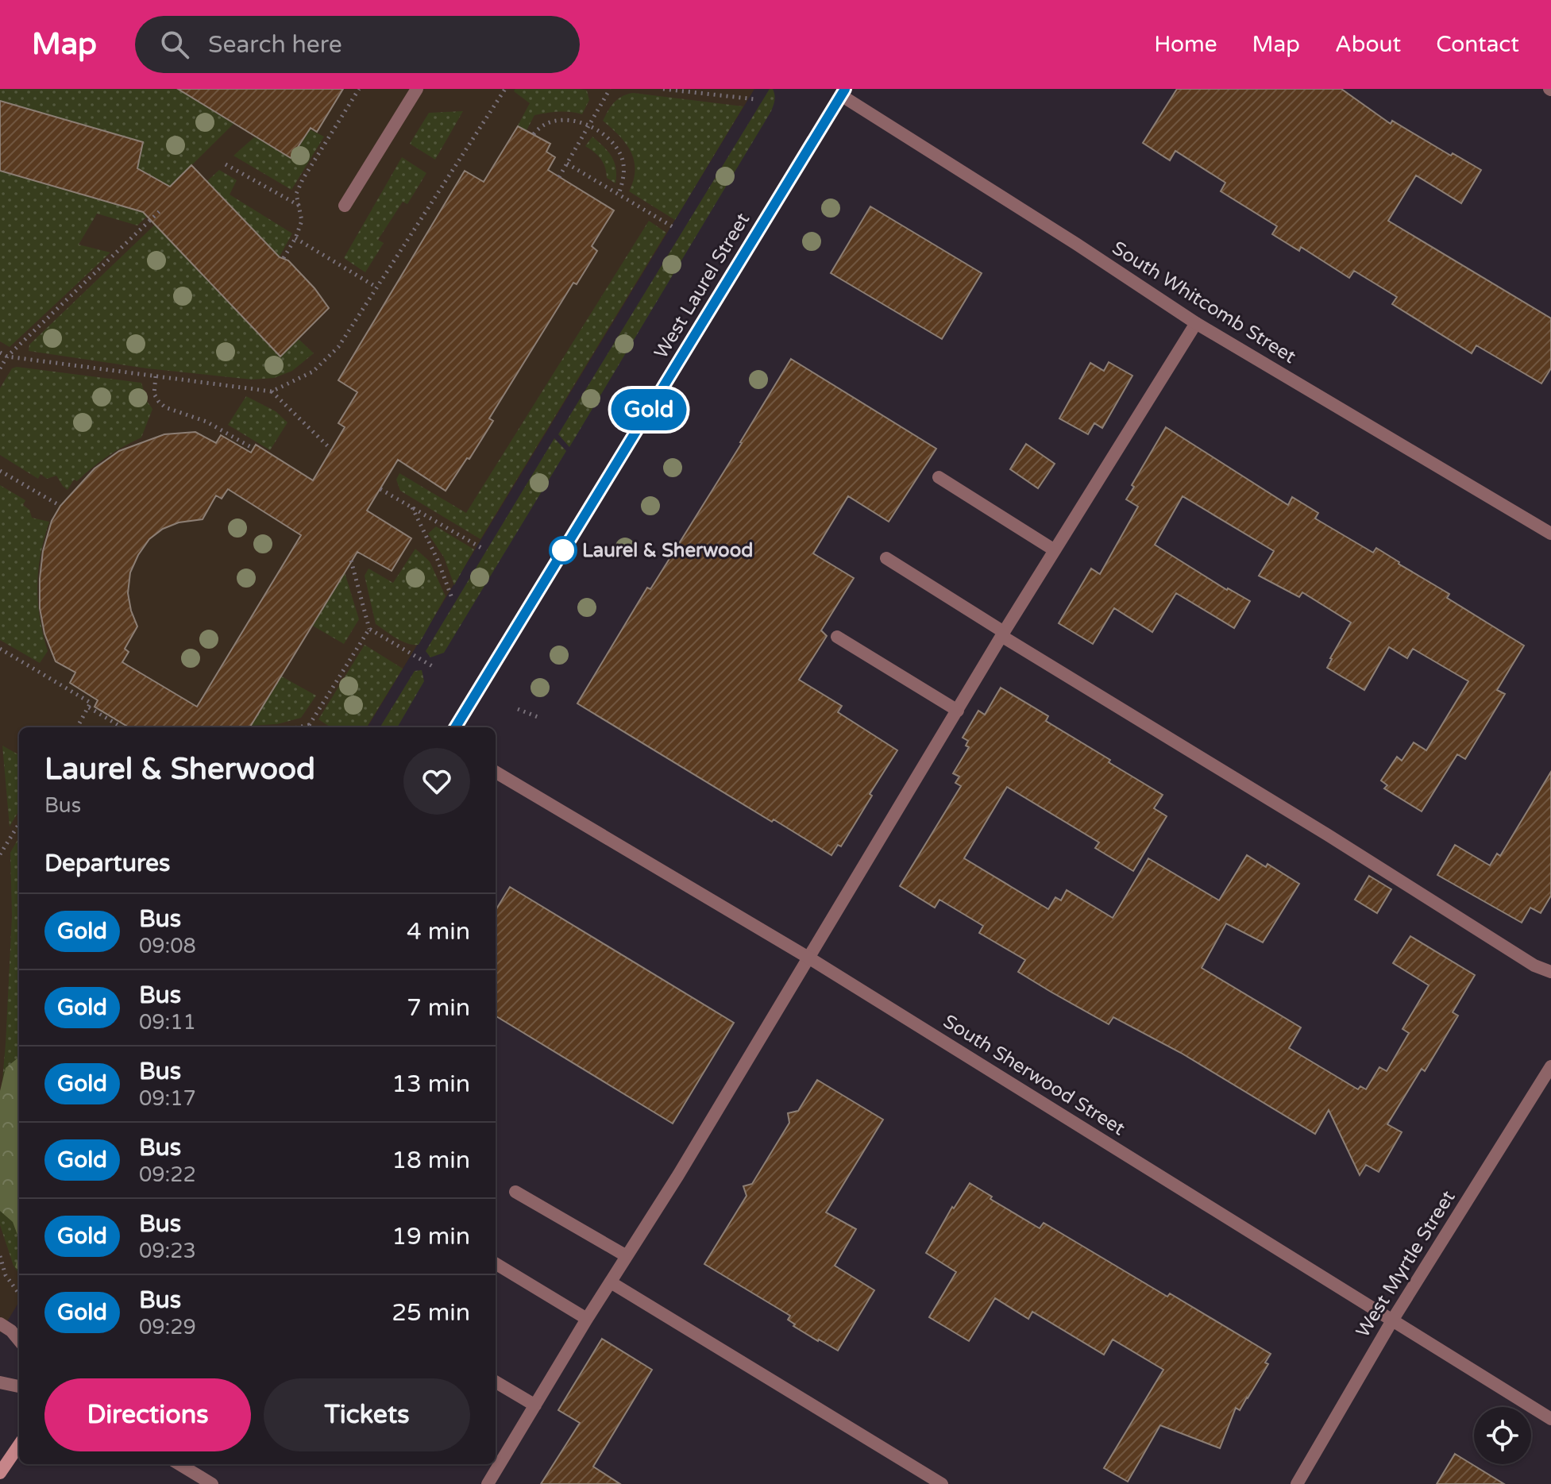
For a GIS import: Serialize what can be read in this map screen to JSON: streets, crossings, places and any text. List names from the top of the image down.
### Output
{
  "streets": {
    "main road": ["West Laurel Street"],
    "street": ["South Whitcomb Street", "South Sherwood Street", "West Myrtle Street"]
  },
  "crossings": [
    ["West Laurel Street", "South Whitcomb Street"],
    ["South Sherwood Street", "West Myrtle Street"]
  ],
  "places": ["Laurel & Sherwood"],
  "lines": ["bus line Gold"],
  "page": {
    "header": "Map",
    "search": "Search here",
    "nav": [
      "Home",
      "Map",
      "About",
      "Contact"
    ],
    "on_map": "Gold",
    "heading": [
      ["Laurel & Sherwood", "Bus"],
      "Departures"
    ],
    "list": [
      {
        "mark": "Gold",
        "name": "Bus",
        "note": "09:08",
        "value": "4 min"
      },
      {
        "mark": "Gold",
        "name": "Bus",
        "note": "09:11",
        "value": "7 min"
      },
      {
        "mark": "Gold",
        "name": "Bus",
        "note": "09:17",
        "value": "13 min"
      },
      {
        "mark": "Gold",
        "name": "Bus",
        "note": "09:22",
        "value": "18 min"
      },
      {
        "mark": "Gold",
        "name": "Bus",
        "note": "09:23",
        "value": "19 min"
      },
      {
        "mark": "Gold",
        "name": "Bus",
        "note": "09:29",
        "value": "25 min"
      }
    ],
    "buttons": ["Directions", "Tickets"]
  }
}
